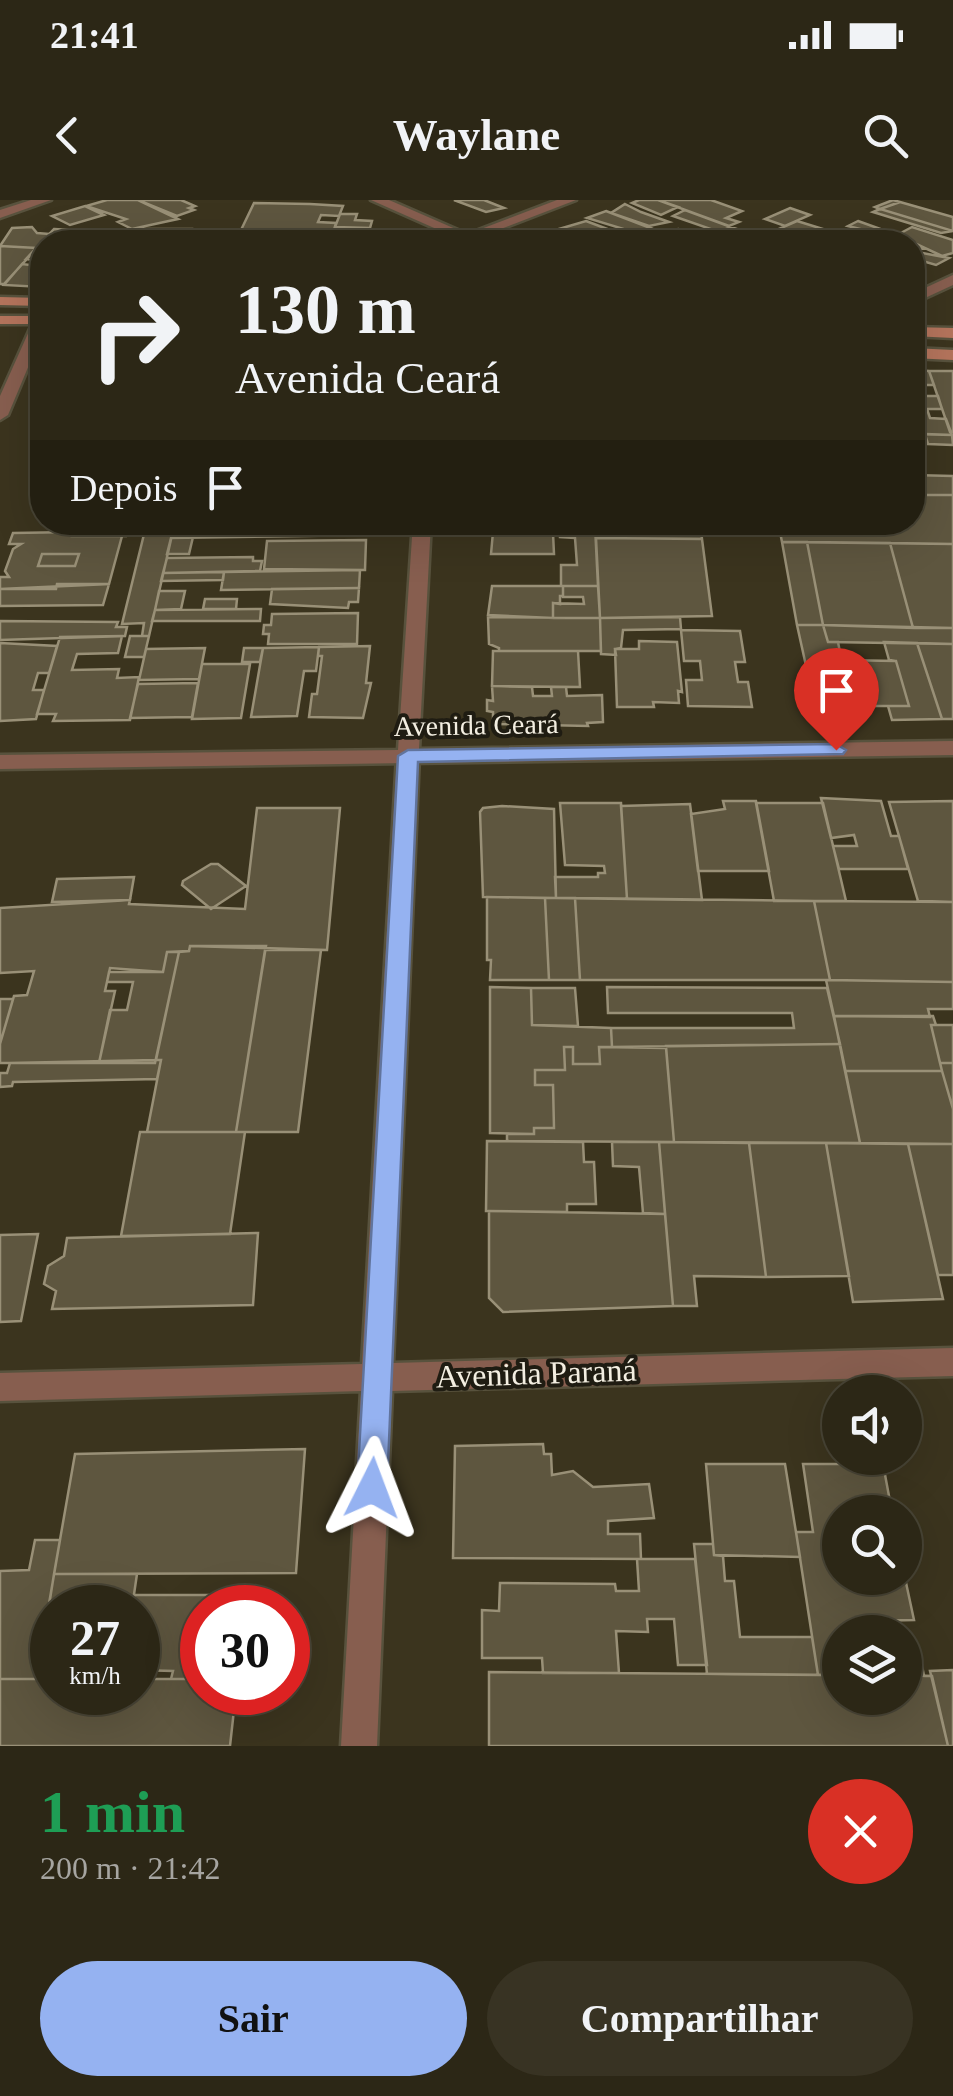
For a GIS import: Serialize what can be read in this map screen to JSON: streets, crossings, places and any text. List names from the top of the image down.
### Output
{
  "streets": {
    "street": ["Avenida Ceará", "Avenida Paraná"]
  },
  "page": {
    "status": "21:41",
    "header": "Waylane",
    "turn": ["130 m", "Avenida Ceará"],
    "then": "Depois",
    "speed": "27 km/h",
    "limit": "30",
    "heading": ["1 min", "200 m · 21:42"],
    "buttons": ["Sair", "Compartilhar"]
  }
}
